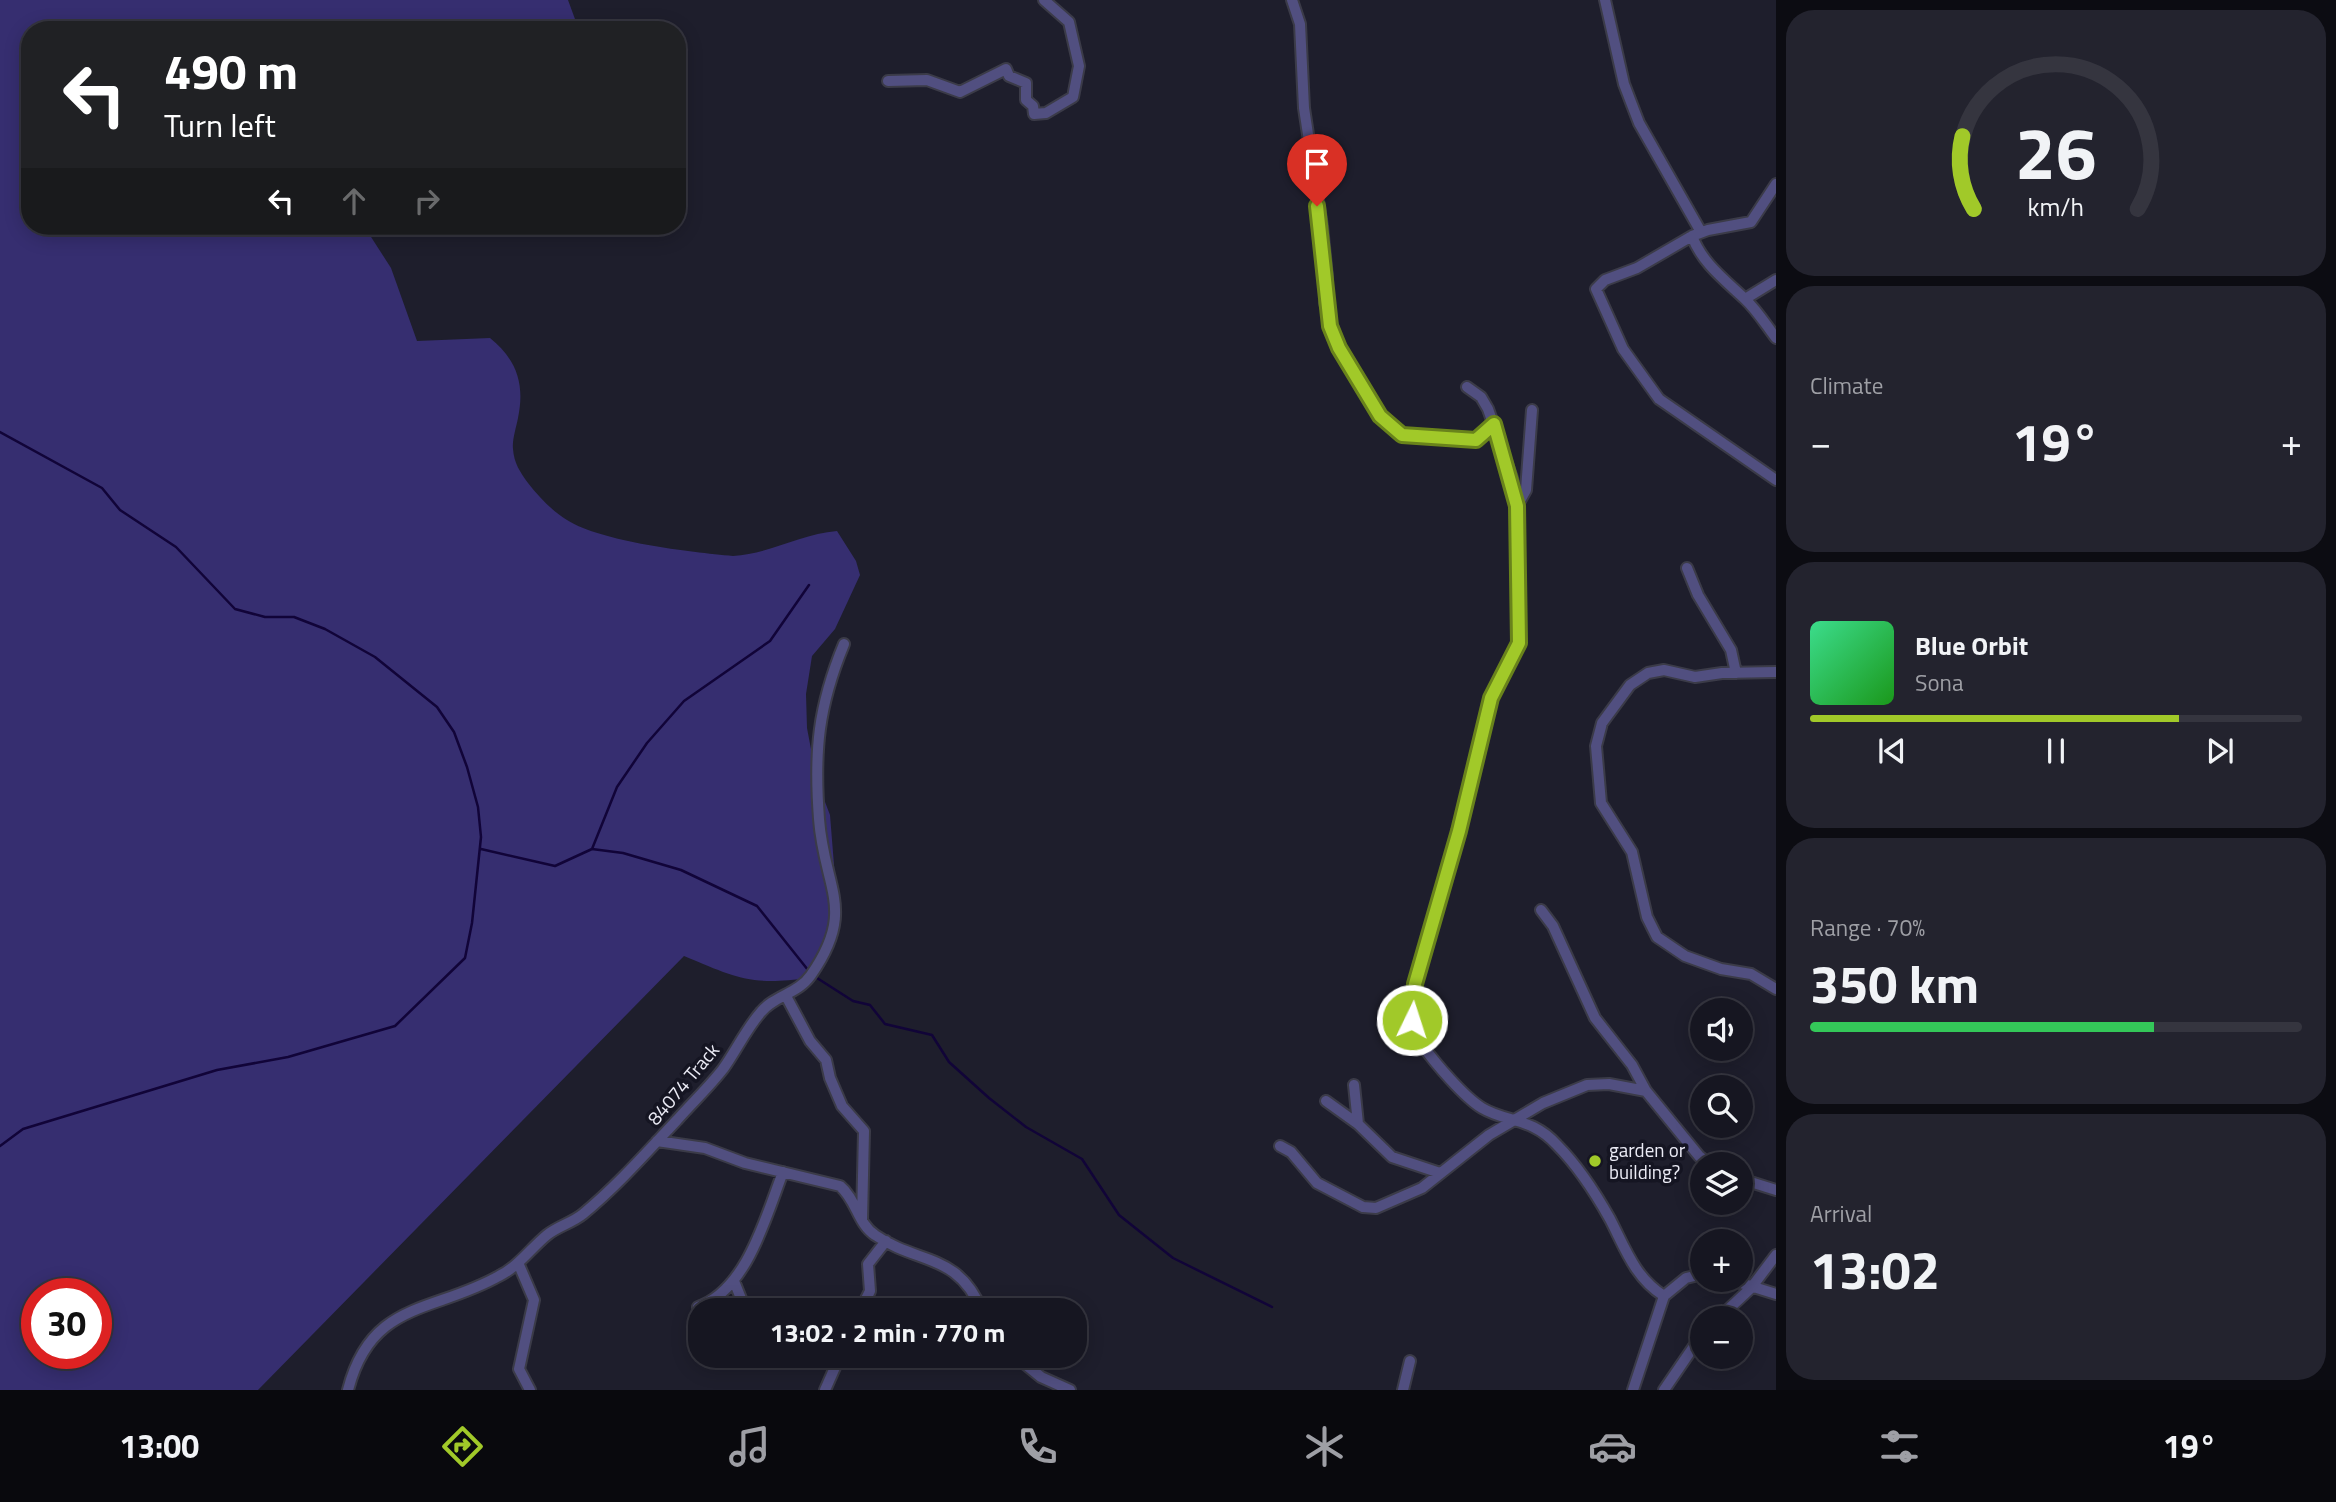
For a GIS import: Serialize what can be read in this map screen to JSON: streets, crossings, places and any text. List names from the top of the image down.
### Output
{
  "streets": {
    "street": ["84074 Track"]
  },
  "places": ["garden or building?"],
  "page": {
    "turn": ["490 m", "Turn left"],
    "tile": [
      "Climate",
      ["Range · 70%", "350 km"],
      ["Arrival", "13:02"]
    ],
    "heat": ["−", "19°", "+"],
    "song": ["Blue Orbit", "Sona"],
    "map_buttons": ["+", "−"],
    "limit": "30",
    "trip": "13:02 · 2 min · 770 m",
    "tabs": ["13:00", "19°"],
    "gauge": ["26", "km/h"]
  }
}
